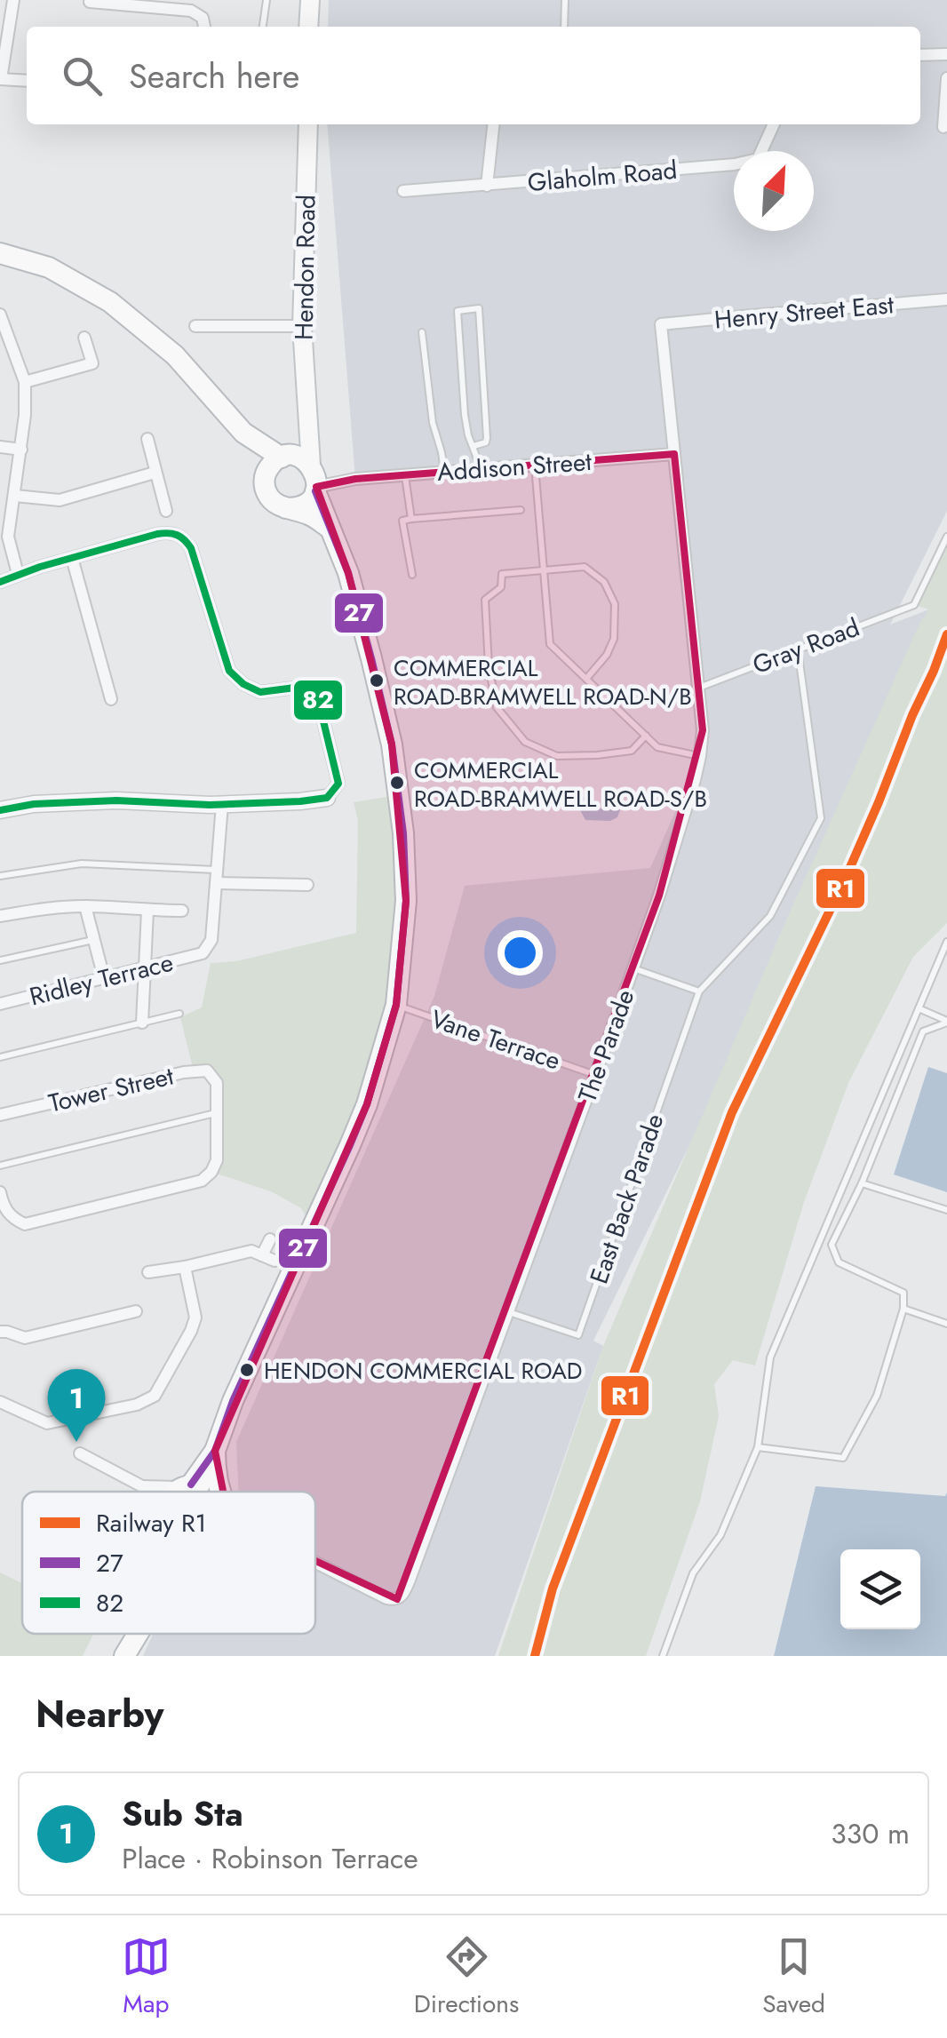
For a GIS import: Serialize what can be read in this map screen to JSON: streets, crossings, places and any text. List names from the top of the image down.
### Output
{
  "streets": {
    "main road": ["Hendon Road"],
    "street": [
      "Glaholm Road",
      "Henry Street East",
      "Addison Street",
      "Ridley Terrace",
      "The Parade",
      "Tower Street"
    ],
    "lane": ["Gray Road", "Vane Terrace", "East Back Parade"]
  },
  "crossings": [
    ["Hendon Road", "Addison Street"],
    ["Henry Street East", "The Parade"],
    ["Addison Street", "The Parade"],
    ["Gray Road", "The Parade"],
    ["Vane Terrace", "The Parade"],
    ["The Parade", "East Back Parade"]
  ],
  "places": ["COMMERCIAL ROAD-BRAMWELL ROAD-N/B", "COMMERCIAL ROAD-BRAMWELL ROAD-S/B", "HENDON COMMERCIAL ROAD"],
  "lines": ["transit line 27", "transit line 82", "rail line R1"],
  "legend": ["Railway R1", "27", "82"],
  "north": "top right",
  "page": {
    "search": "Search here",
    "pins": "1",
    "heading": "Nearby",
    "list": [
      {
        "mark": "1",
        "name": "Sub Sta",
        "note": "Place · Robinson Terrace",
        "value": "330 m"
      }
    ],
    "nav": ["Map", "Directions", "Saved"]
  }
}
